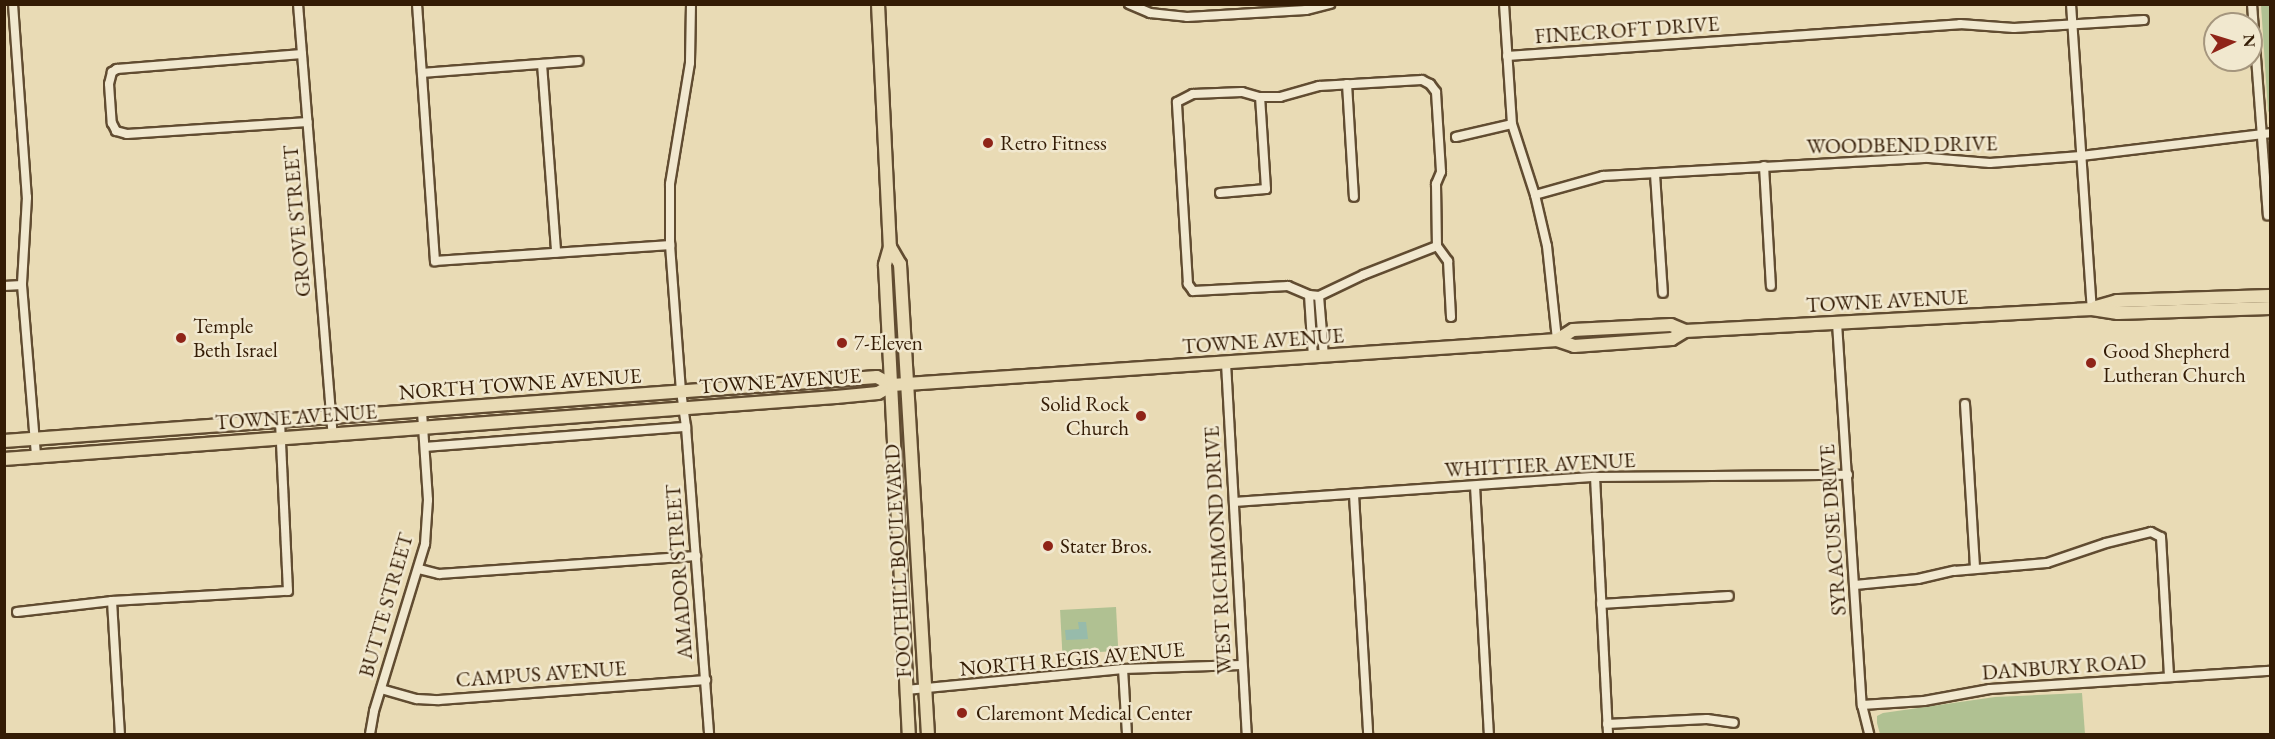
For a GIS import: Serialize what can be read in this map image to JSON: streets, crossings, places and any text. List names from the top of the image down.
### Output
{
  "streets": {
    "main road": ["TOWNE AVENUE", "NORTH TOWNE AVENUE", "FOOTHILL BOULEVARD"],
    "street": [
      "FINECROFT DRIVE",
      "WOODBEND DRIVE",
      "GROVE STREET",
      "WHITTIER AVENUE",
      "SYRACUSE DRIVE",
      "WEST RICHMOND DRIVE",
      "AMADOR STREET",
      "BUTTE STREET",
      "NORTH REGIS AVENUE",
      "DANBURY ROAD",
      "CAMPUS AVENUE"
    ]
  },
  "crossings": [
    ["GROVE STREET", "TOWNE AVENUE"],
    ["GROVE STREET", "NORTH TOWNE AVENUE"],
    ["TOWNE AVENUE", "NORTH TOWNE AVENUE"],
    ["TOWNE AVENUE", "SYRACUSE DRIVE"],
    ["TOWNE AVENUE", "WEST RICHMOND DRIVE"],
    ["TOWNE AVENUE", "FOOTHILL BOULEVARD"],
    ["TOWNE AVENUE", "AMADOR STREET"],
    ["TOWNE AVENUE", "BUTTE STREET"],
    ["NORTH TOWNE AVENUE", "FOOTHILL BOULEVARD"],
    ["NORTH TOWNE AVENUE", "AMADOR STREET"],
    ["NORTH TOWNE AVENUE", "BUTTE STREET"],
    ["WHITTIER AVENUE", "SYRACUSE DRIVE"],
    ["WHITTIER AVENUE", "WEST RICHMOND DRIVE"],
    ["SYRACUSE DRIVE", "DANBURY ROAD"],
    ["WEST RICHMOND DRIVE", "NORTH REGIS AVENUE"],
    ["FOOTHILL BOULEVARD", "NORTH REGIS AVENUE"],
    ["AMADOR STREET", "CAMPUS AVENUE"],
    ["BUTTE STREET", "CAMPUS AVENUE"]
  ],
  "places": [
    "Retro Fitness",
    "Temple Beth Israel",
    "7-Eleven",
    "Good Shepherd Lutheran Church",
    "Solid Rock Church",
    "Stater Bros.",
    "Claremont Medical Center"
  ],
  "north": "right"
}
